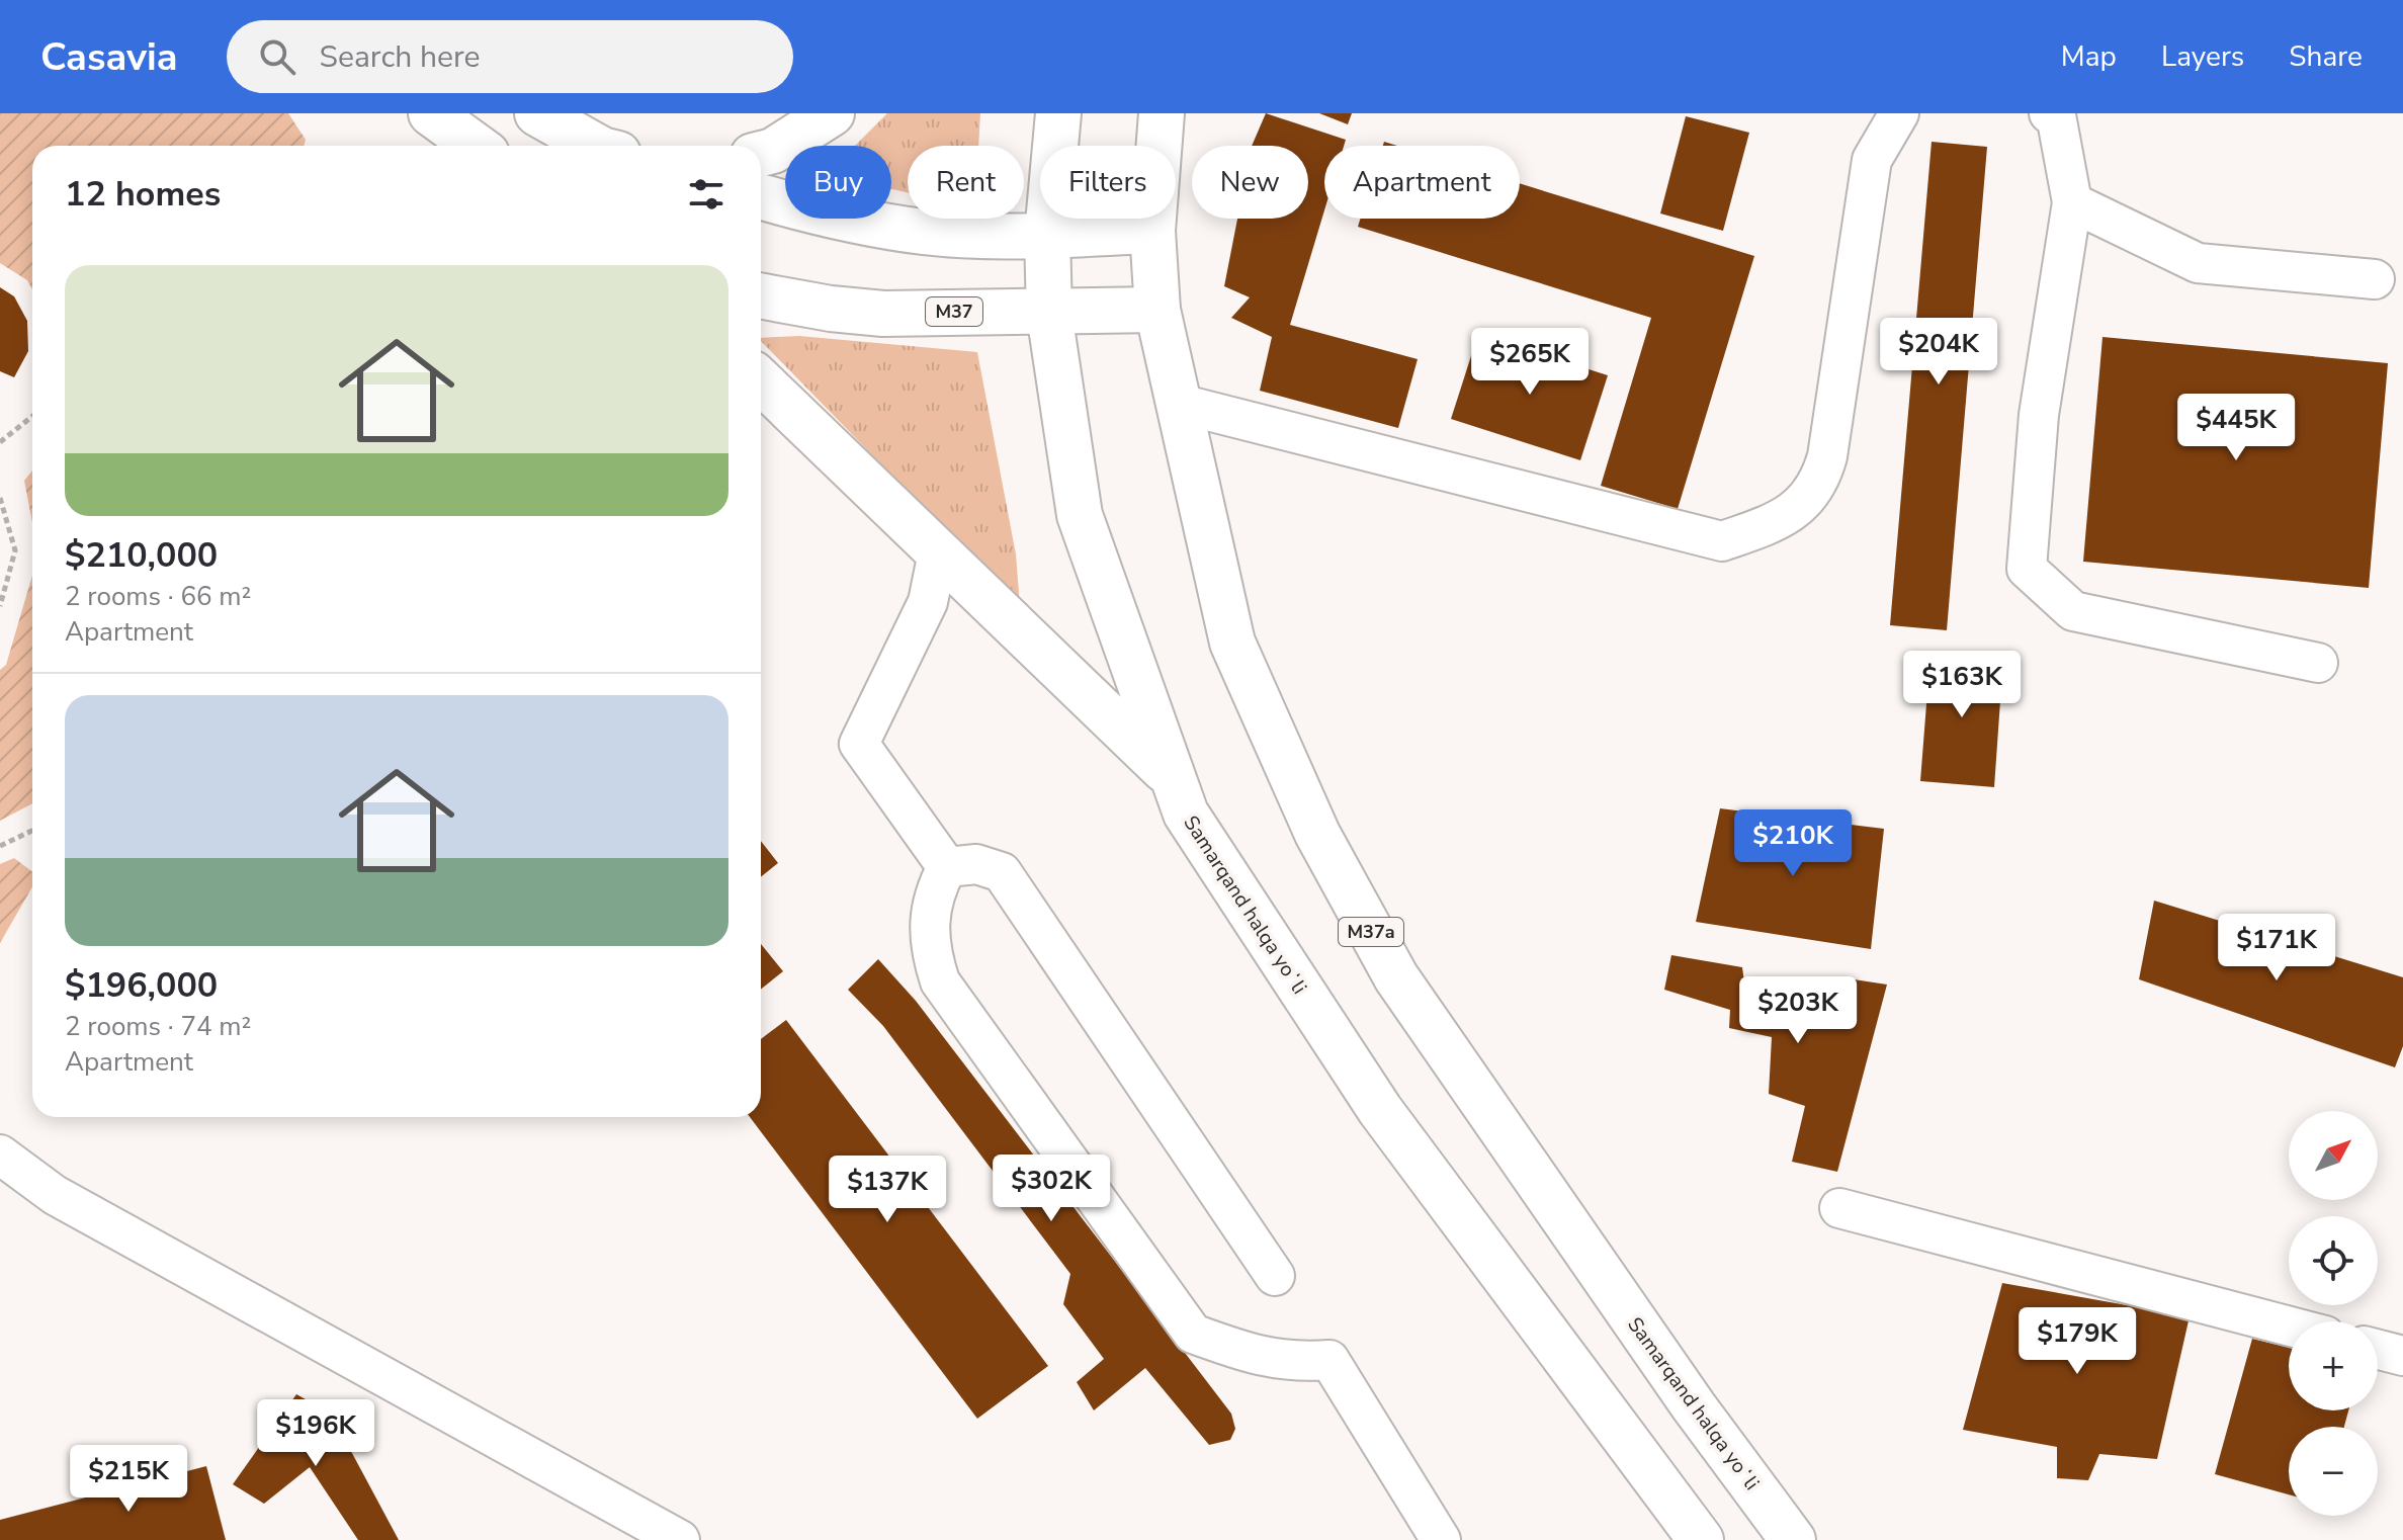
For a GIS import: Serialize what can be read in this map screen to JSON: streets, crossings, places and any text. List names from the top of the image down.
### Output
{
  "streets": {
    "main road": ["M37", "Samarqand halqa yoʻli", "M37a"]
  },
  "crossings": [
    ["M37", "Samarqand halqa yoʻli"]
  ],
  "north": "top right",
  "page": {
    "header": "Casavia",
    "search": "Search here",
    "nav": ["Map", "Layers", "Share"],
    "chip": [
      "Buy",
      "Rent",
      "Filters",
      "New",
      "Apartment"
    ],
    "heading": "12 homes",
    "list": [
      {
        "name": "$210,000",
        "note": "2 rooms · 66 m² · Apartment"
      },
      {
        "name": "$196,000",
        "note": "2 rooms · 74 m² · Apartment"
      }
    ],
    "price": [
      "$204K",
      "$265K",
      "$445K",
      "$163K",
      "$210K",
      "$171K",
      "$203K",
      "$302K",
      "$137K",
      "$179K",
      "$196K",
      "$215K"
    ],
    "map_buttons": ["+", "−"]
  }
}
